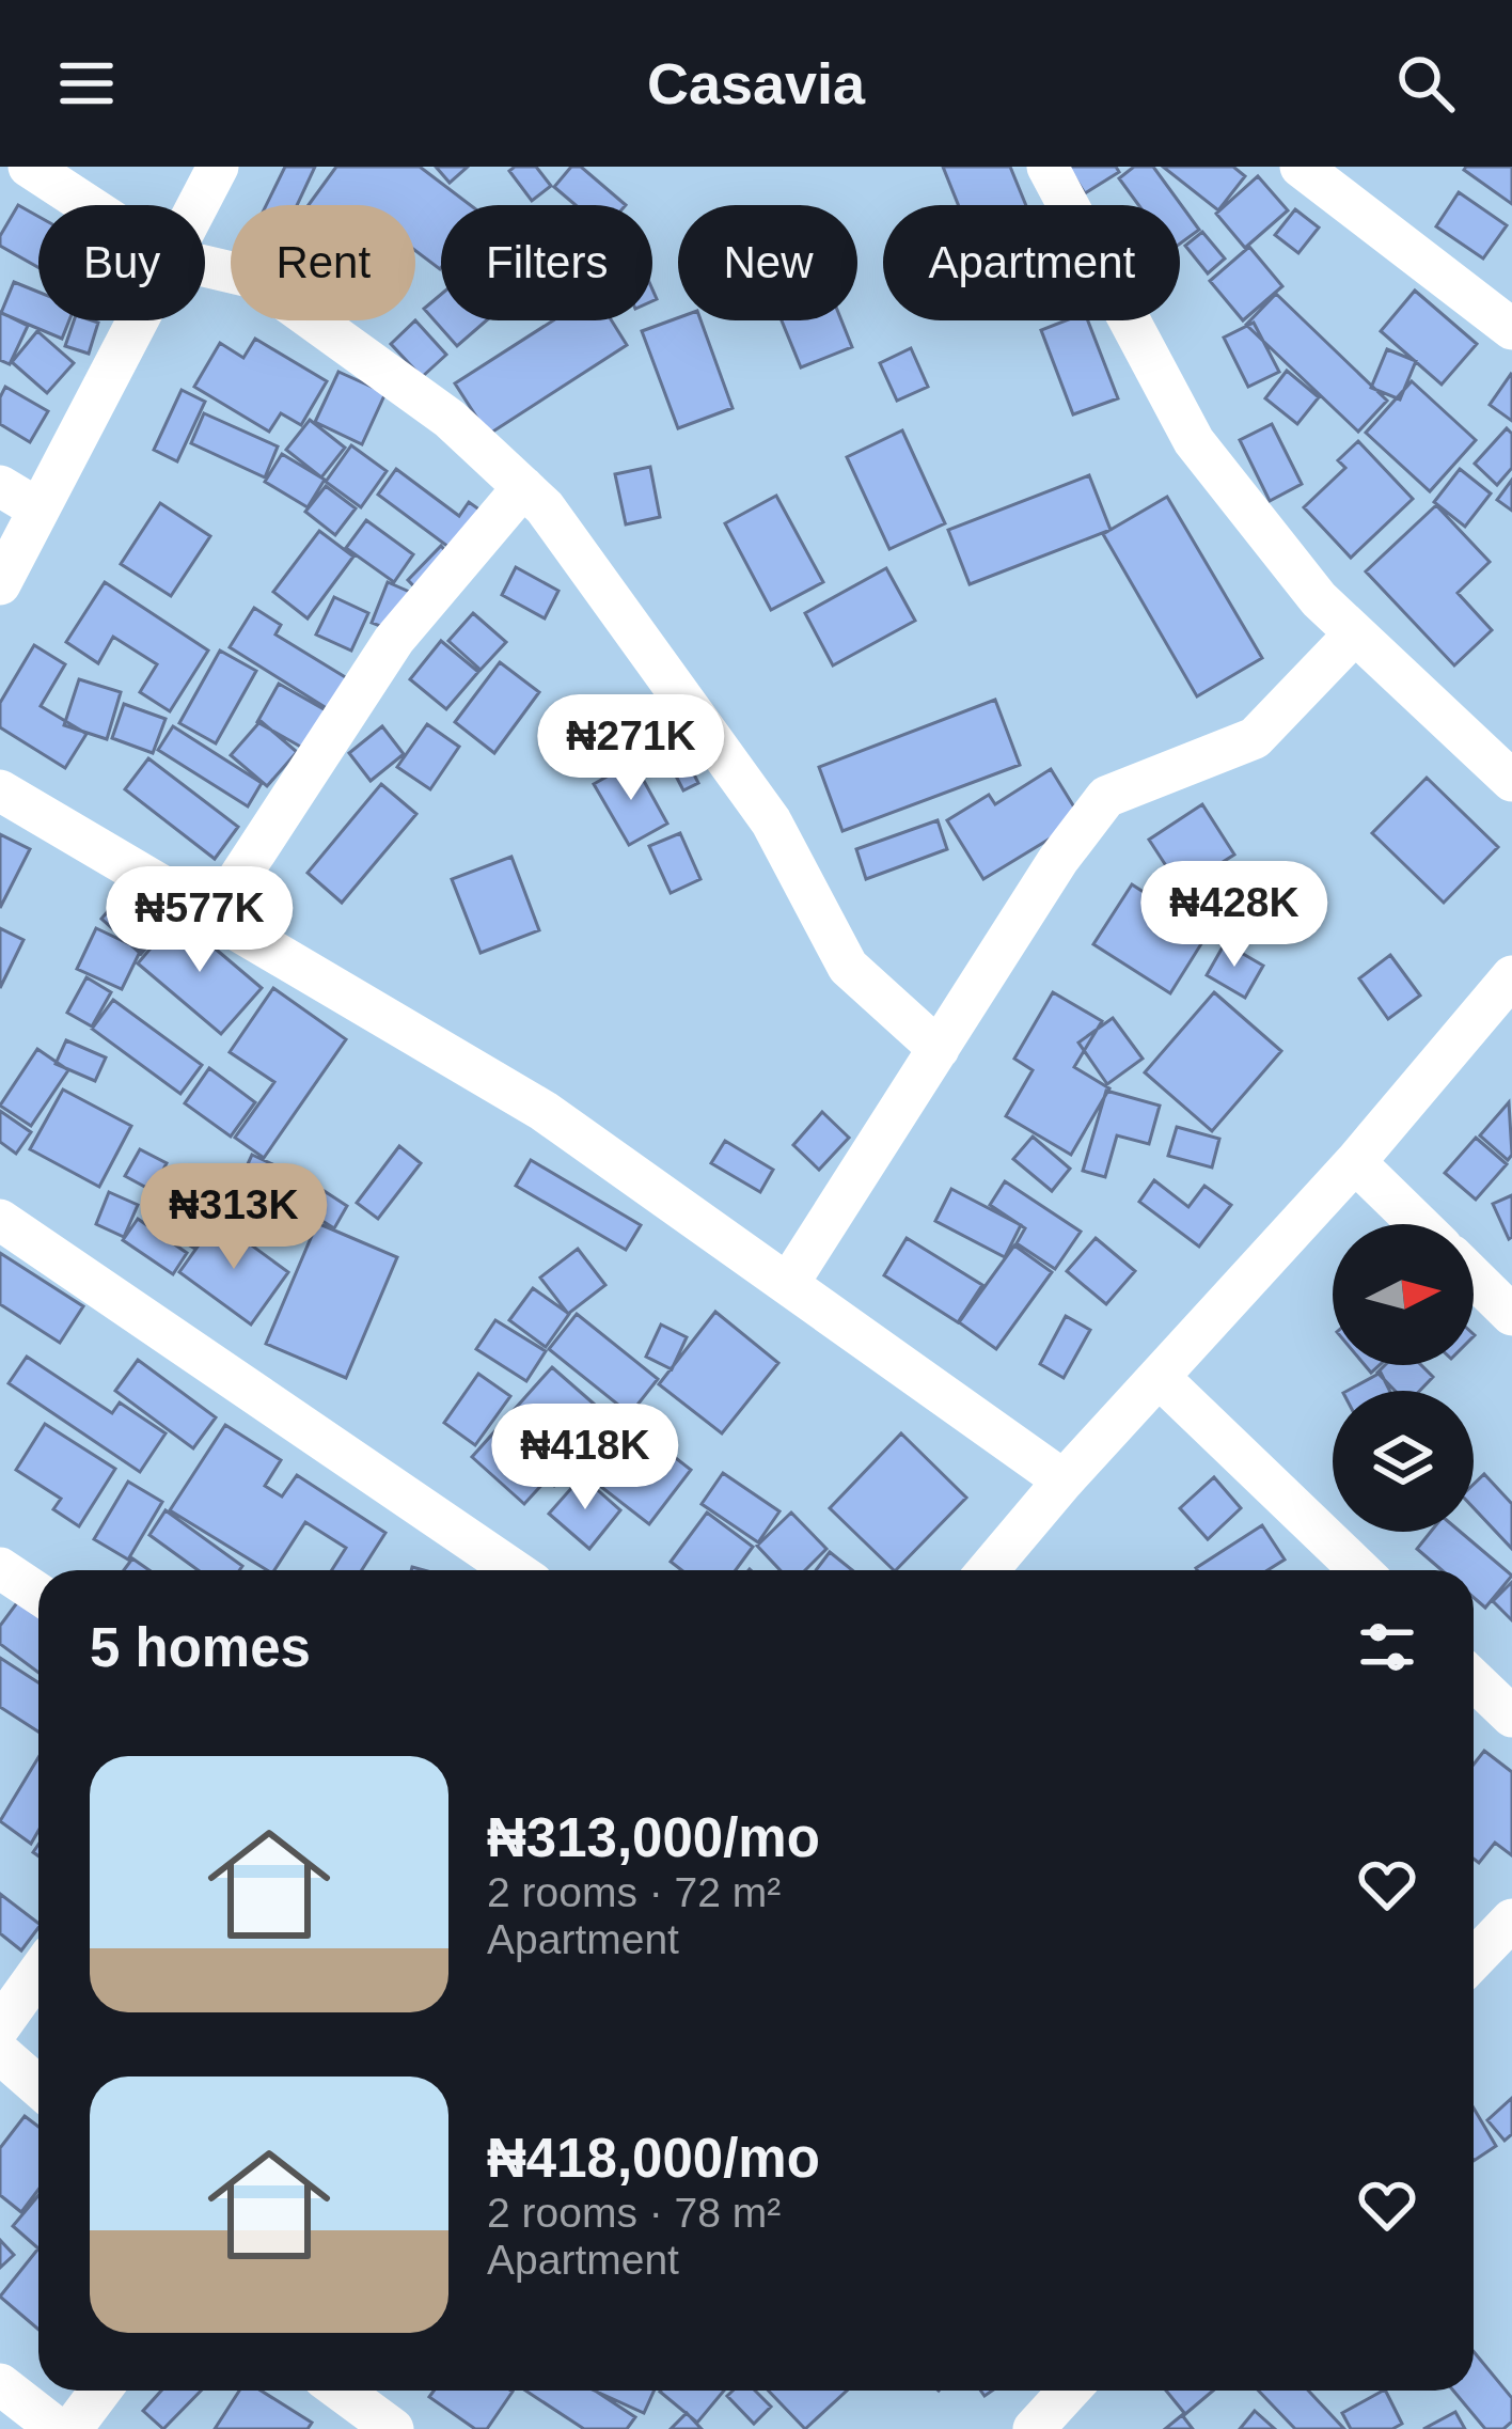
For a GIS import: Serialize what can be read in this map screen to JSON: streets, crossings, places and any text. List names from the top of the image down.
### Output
{
  "north": "right",
  "page": {
    "header": "Casavia",
    "chip": [
      "Buy",
      "Rent",
      "Filters",
      "New",
      "Apartment"
    ],
    "price": [
      "₦271K",
      "₦428K",
      "₦577K",
      "₦313K",
      "₦418K"
    ],
    "heading": "5 homes",
    "list": [
      {
        "name": "₦313,000/mo",
        "note": "2 rooms · 72 m² · Apartment"
      },
      {
        "name": "₦418,000/mo",
        "note": "2 rooms · 78 m² · Apartment"
      }
    ]
  }
}
